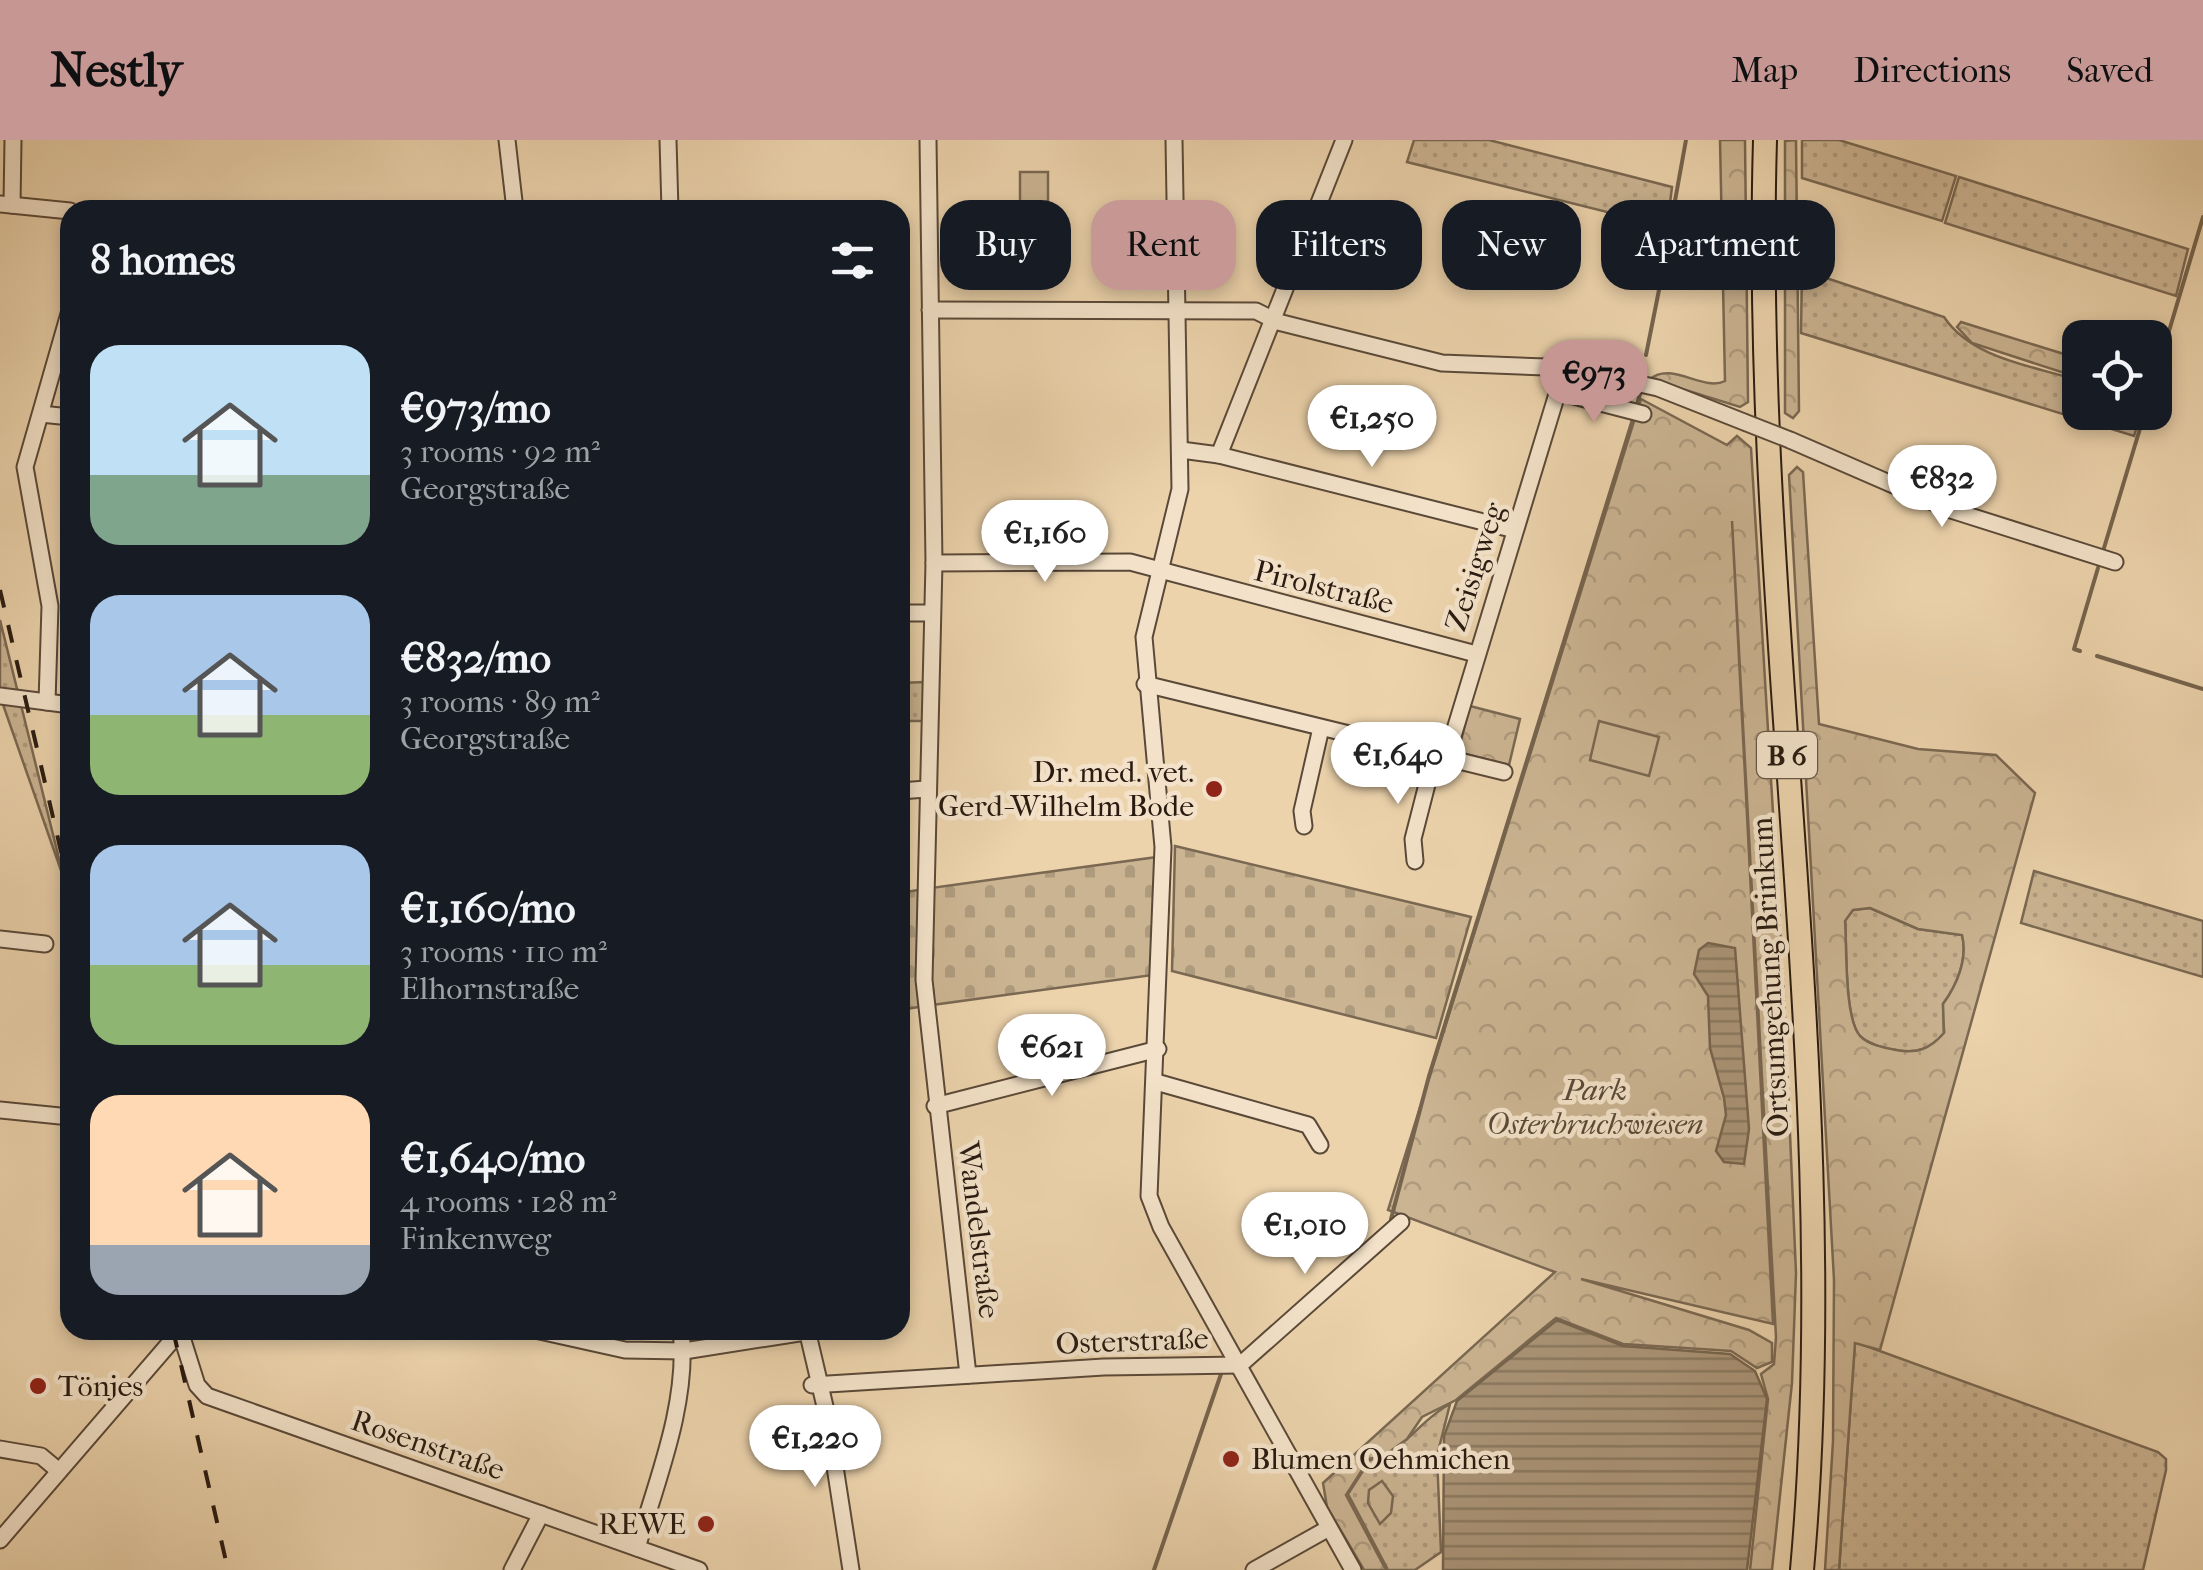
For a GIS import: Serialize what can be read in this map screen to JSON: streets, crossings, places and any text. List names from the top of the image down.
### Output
{
  "streets": {
    "highway": ["B 6", "Ortsumgehung Brinkum"],
    "street": [
      "Zeisigweg",
      "Pirolstraße",
      "Wandelstraße",
      "Osterstraße",
      "Rosenstraße"
    ]
  },
  "crossings": [
    ["Zeisigweg", "Pirolstraße"],
    ["Pirolstraße", "Wandelstraße"],
    ["Wandelstraße", "Osterstraße"]
  ],
  "parks": ["Park Osterbruchwiesen"],
  "places": [
    "Dr. med. vet. Gerd-Wilhelm Bode",
    "Tönjes",
    "Blumen Oehmichen",
    "REWE"
  ],
  "page": {
    "header": "Nestly",
    "nav": ["Map", "Directions", "Saved"],
    "chip": [
      "Buy",
      "Rent",
      "Filters",
      "New",
      "Apartment"
    ],
    "heading": "8 homes",
    "list": [
      {
        "name": "€973/mo",
        "note": "3 rooms · 92 m² · Georgstraße"
      },
      {
        "name": "€832/mo",
        "note": "3 rooms · 89 m² · Georgstraße"
      },
      {
        "name": "€1,160/mo",
        "note": "3 rooms · 110 m² · Elhornstraße"
      },
      {
        "name": "€1,640/mo",
        "note": "4 rooms · 128 m² · Finkenweg"
      }
    ],
    "price": [
      "€973",
      "€1,250",
      "€832",
      "€1,160",
      "€1,640",
      "€621",
      "€1,010",
      "€1,220"
    ]
  }
}
